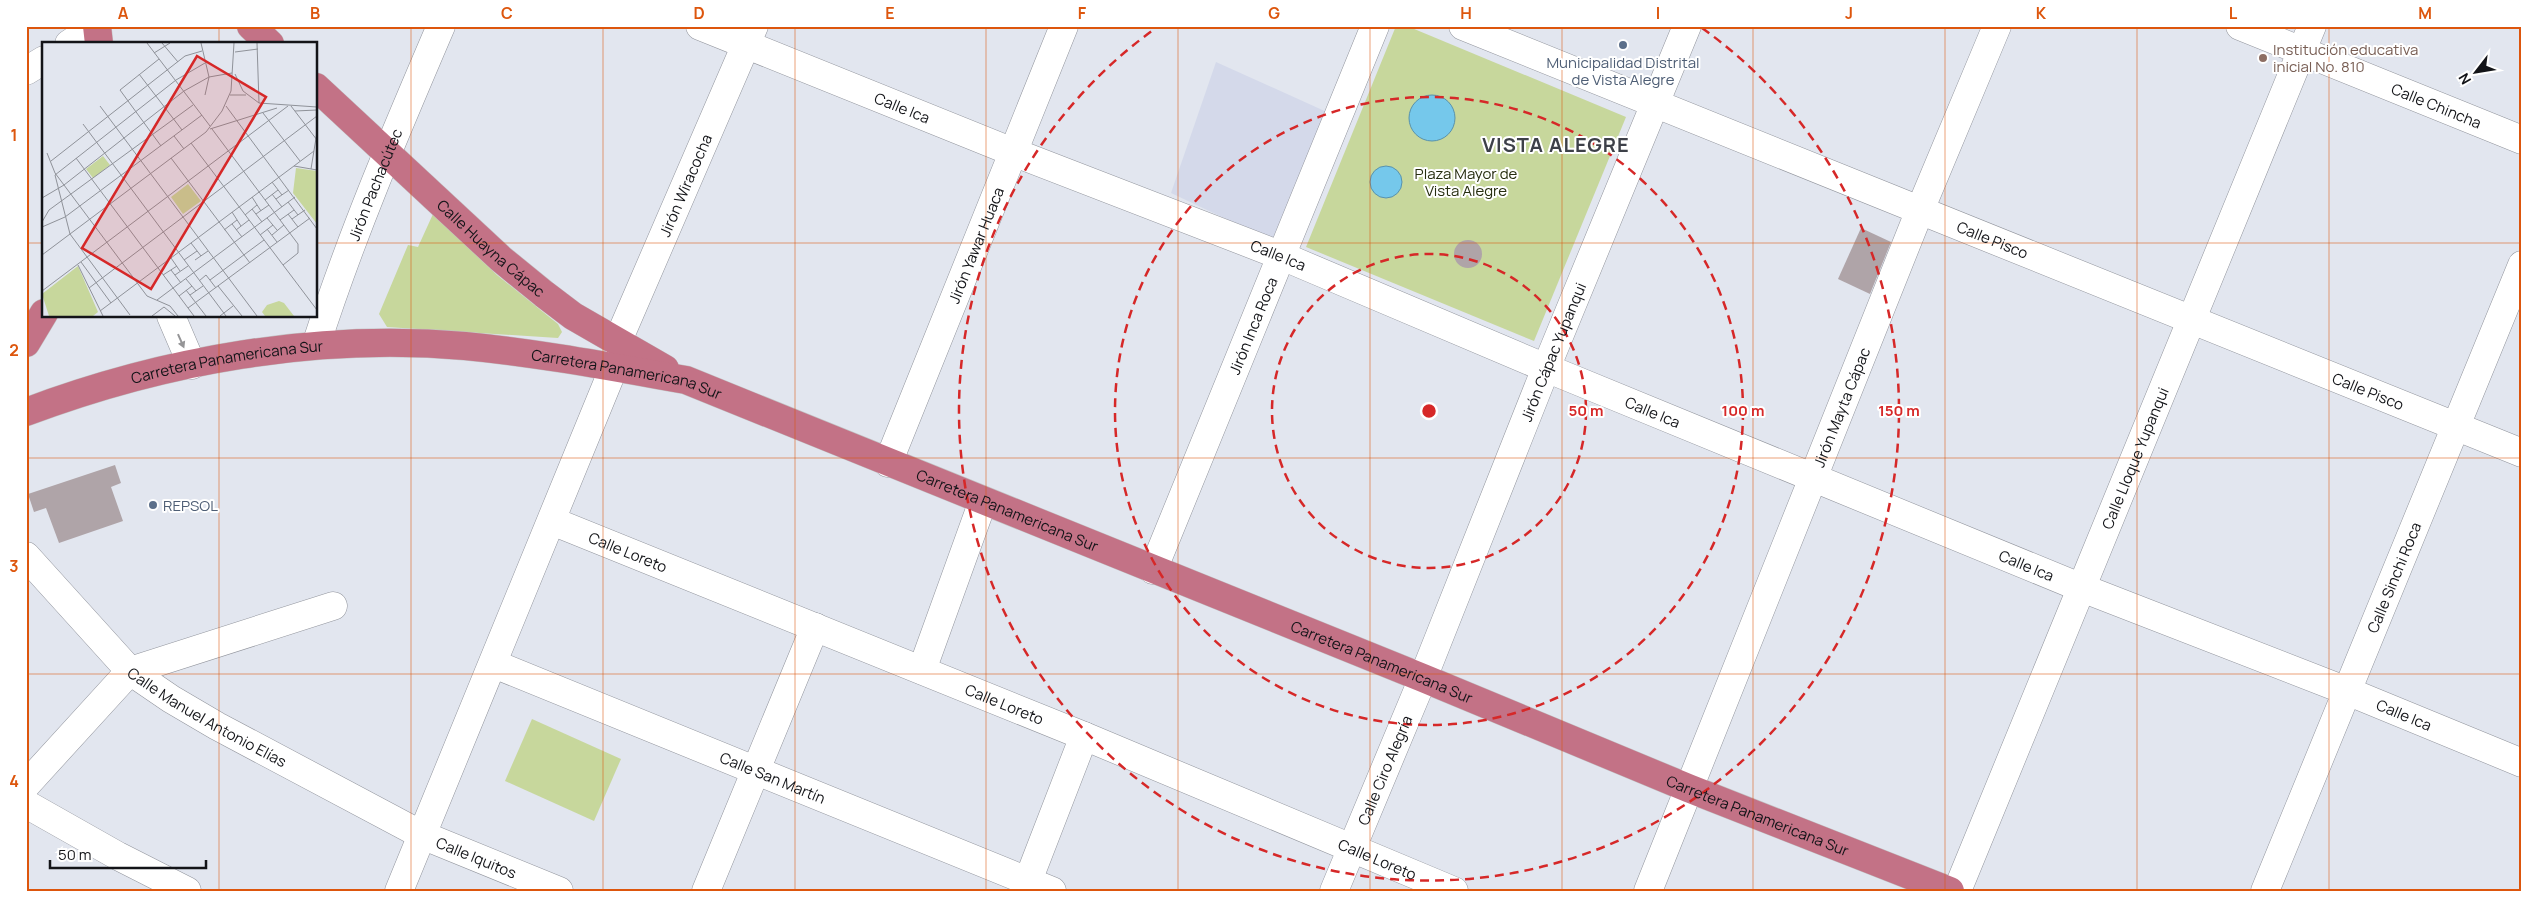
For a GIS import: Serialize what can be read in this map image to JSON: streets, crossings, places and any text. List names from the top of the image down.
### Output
{
  "streets": {
    "highway": ["Calle Huayna Cápac", "Carretera Panamericana Sur"],
    "street": [
      "Calle Chincha",
      "Calle Ica",
      "Jirón Pachacútec",
      "Jirón Wiracocha",
      "Calle Pisco",
      "Jirón Yawar Huaca",
      "Jirón Inca Roca",
      "Jirón Cápac Yupanqui",
      "Jirón Mayta Cápac",
      "Calle Lloque Yupanqui",
      "Calle Loreto",
      "Calle Sinchi Roca",
      "Calle Manuel Antonio Elías",
      "Calle Ciro Alegría",
      "Calle San Martín",
      "Calle Iquitos"
    ]
  },
  "crossings": [
    ["Calle Chincha", "Calle Lloque Yupanqui"],
    ["Calle Ica", "Jirón Wiracocha"],
    ["Calle Ica", "Jirón Yawar Huaca"],
    ["Calle Ica", "Jirón Inca Roca"],
    ["Calle Ica", "Jirón Cápac Yupanqui"],
    ["Calle Ica", "Jirón Mayta Cápac"],
    ["Calle Ica", "Calle Lloque Yupanqui"],
    ["Calle Ica", "Calle Sinchi Roca"],
    ["Jirón Pachacútec", "Calle Huayna Cápac"],
    ["Jirón Pachacútec", "Carretera Panamericana Sur"],
    ["Jirón Wiracocha", "Calle Huayna Cápac"],
    ["Jirón Wiracocha", "Carretera Panamericana Sur"],
    ["Jirón Wiracocha", "Calle Loreto"],
    ["Jirón Wiracocha", "Calle Manuel Antonio Elías"],
    ["Jirón Wiracocha", "Calle San Martín"],
    ["Jirón Wiracocha", "Calle Iquitos"],
    ["Calle Pisco", "Jirón Cápac Yupanqui"],
    ["Calle Pisco", "Jirón Mayta Cápac"],
    ["Calle Pisco", "Calle Lloque Yupanqui"],
    ["Calle Pisco", "Calle Sinchi Roca"],
    ["Jirón Yawar Huaca", "Carretera Panamericana Sur"],
    ["Calle Huayna Cápac", "Carretera Panamericana Sur"],
    ["Jirón Inca Roca", "Carretera Panamericana Sur"],
    ["Jirón Cápac Yupanqui", "Carretera Panamericana Sur"],
    ["Jirón Cápac Yupanqui", "Calle Ciro Alegría"],
    ["Carretera Panamericana Sur", "Jirón Mayta Cápac"],
    ["Carretera Panamericana Sur", "Calle Ciro Alegría"],
    ["Calle Loreto", "Calle Ciro Alegría"],
    ["Calle Manuel Antonio Elías", "Calle Iquitos"]
  ],
  "districts": ["VISTA ALEGRE"],
  "parks": ["Plaza Mayor de Vista Alegre"],
  "places": ["Municipalidad Distrital de Vista Alegre", "Institución educativa inicial No. 810", "REPSOL"],
  "scale_bar": "50 m",
  "north": "bottom left",
  "grid": {
    "columns": [
      "A",
      "B",
      "C",
      "D",
      "E",
      "F",
      "G",
      "H",
      "I",
      "J",
      "K",
      "L",
      "M"
    ],
    "rows": [
      "1",
      "2",
      "3",
      "4"
    ]
  },
  "rings": ["50 m", "100 m", "150 m"]
}
